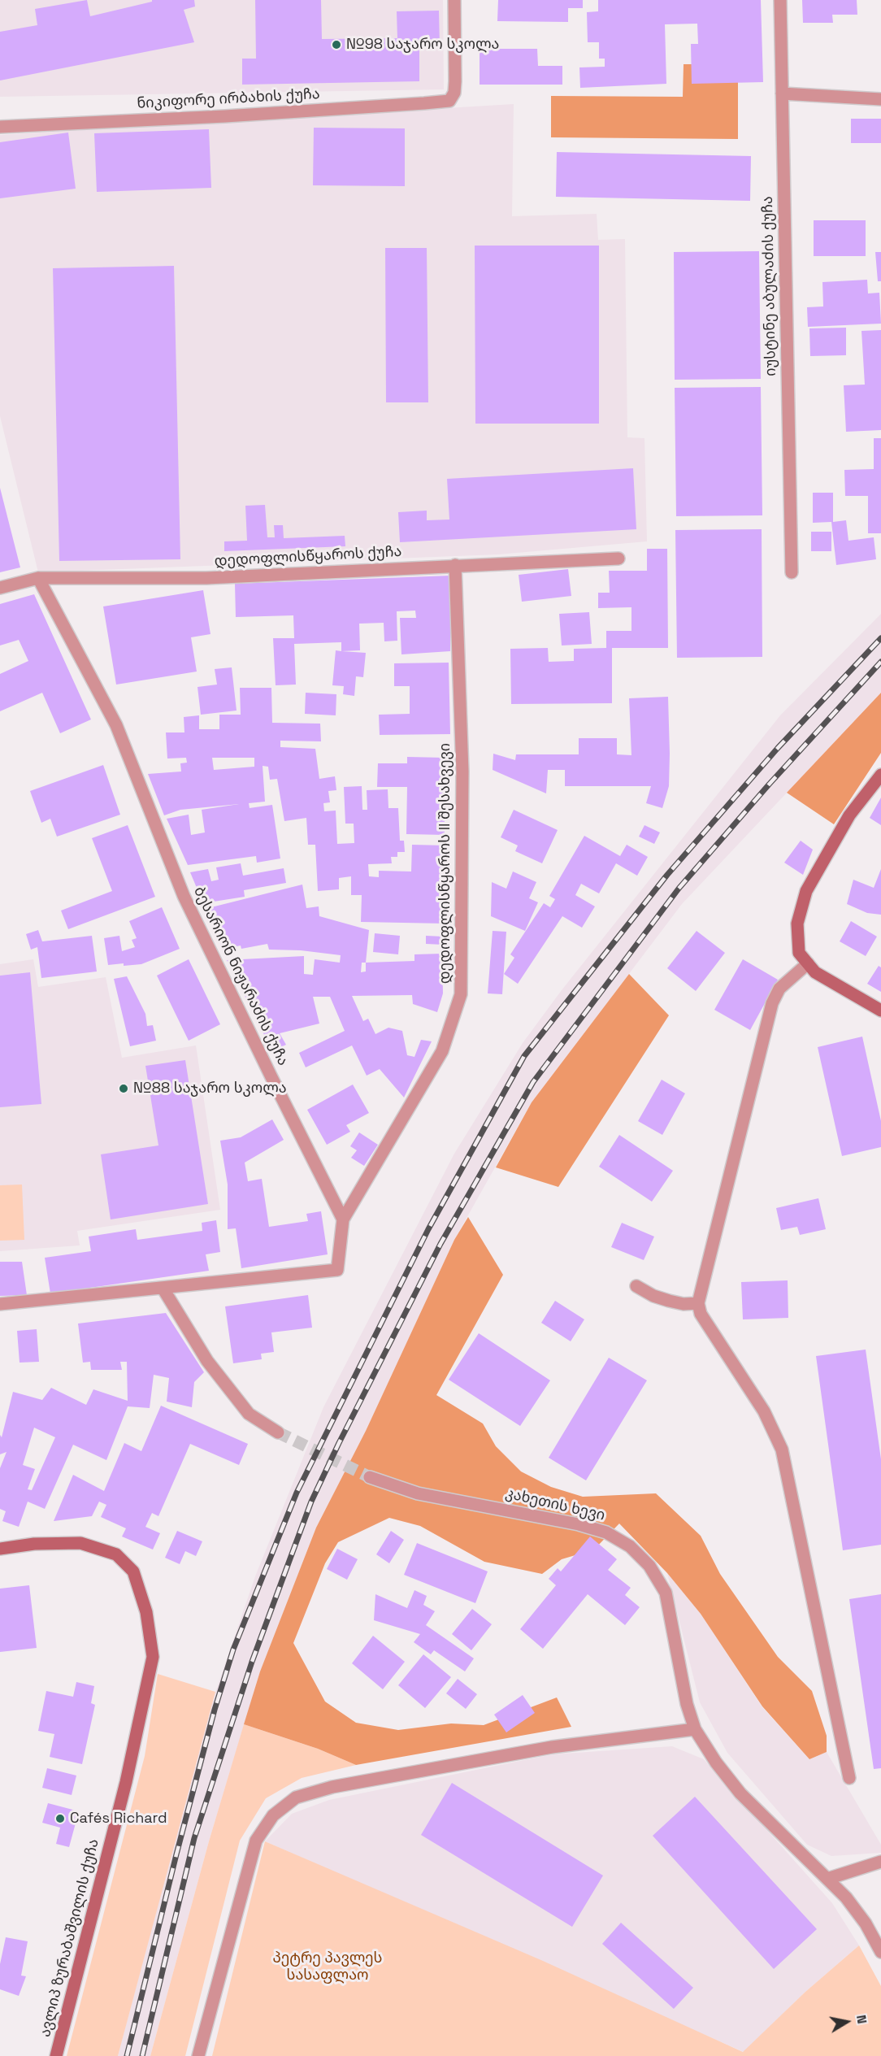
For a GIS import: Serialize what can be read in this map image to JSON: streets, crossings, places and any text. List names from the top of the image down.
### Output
{
  "streets": {
    "street": [
      "ნიკიფორე ირბახის ქუჩა",
      "იუსტინე აბულაძის ქუჩა",
      "დედოფლისწყაროს ქუჩა",
      "დედოფლისწყაროს II შესახვევი",
      "ბესარიონ ნიჟარაძის ქუჩა",
      "კახეთის ხევი",
      "ავლიპ ზურაბაშვილის ქუჩა"
    ]
  },
  "crossings": [
    ["დედოფლისწყაროს ქუჩა", "დედოფლისწყაროს II შესახვევი"],
    ["დედოფლისწყაროს ქუჩა", "ბესარიონ ნიჟარაძის ქუჩა"],
    ["დედოფლისწყაროს II შესახვევი", "ბესარიონ ნიჟარაძის ქუჩა"]
  ],
  "parks": ["პეტრე პავლეს სასაფლაო"],
  "places": ["№98 საჯარო სკოლა", "№88 საჯარო სკოლა", "Cafés Richard"],
  "north": "right"
}
